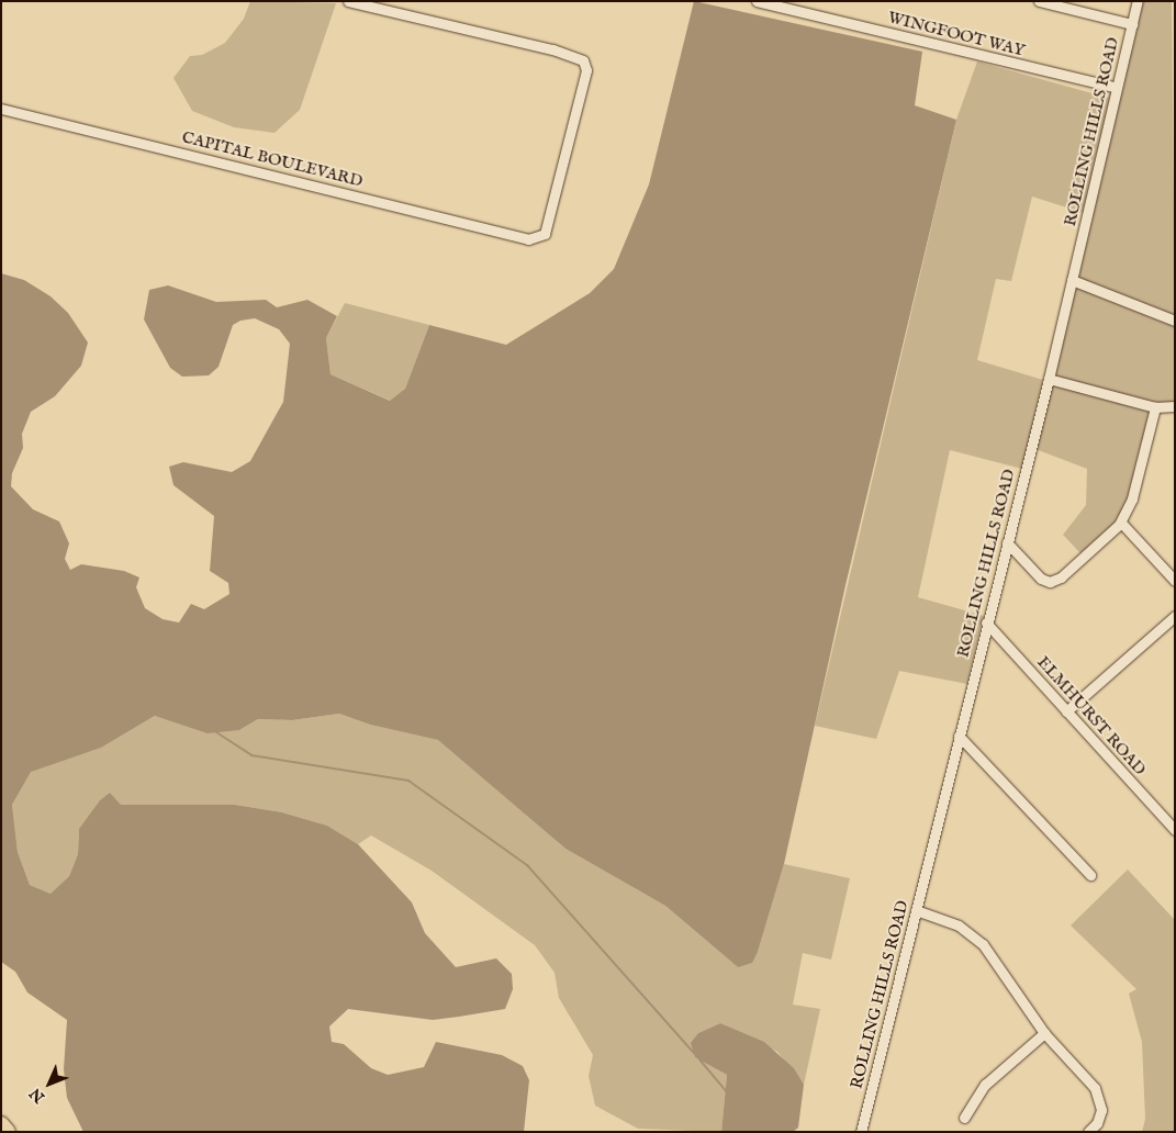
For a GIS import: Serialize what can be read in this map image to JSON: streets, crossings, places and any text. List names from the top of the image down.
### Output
{
  "streets": {
    "street": [
      "WINGFOOT WAY",
      "ROLLING HILLS ROAD",
      "CAPITAL BOULEVARD",
      "ELMHURST ROAD"
    ]
  },
  "crossings": [
    ["WINGFOOT WAY", "ROLLING HILLS ROAD"],
    ["ROLLING HILLS ROAD", "ELMHURST ROAD"]
  ],
  "north": "bottom left"
}
